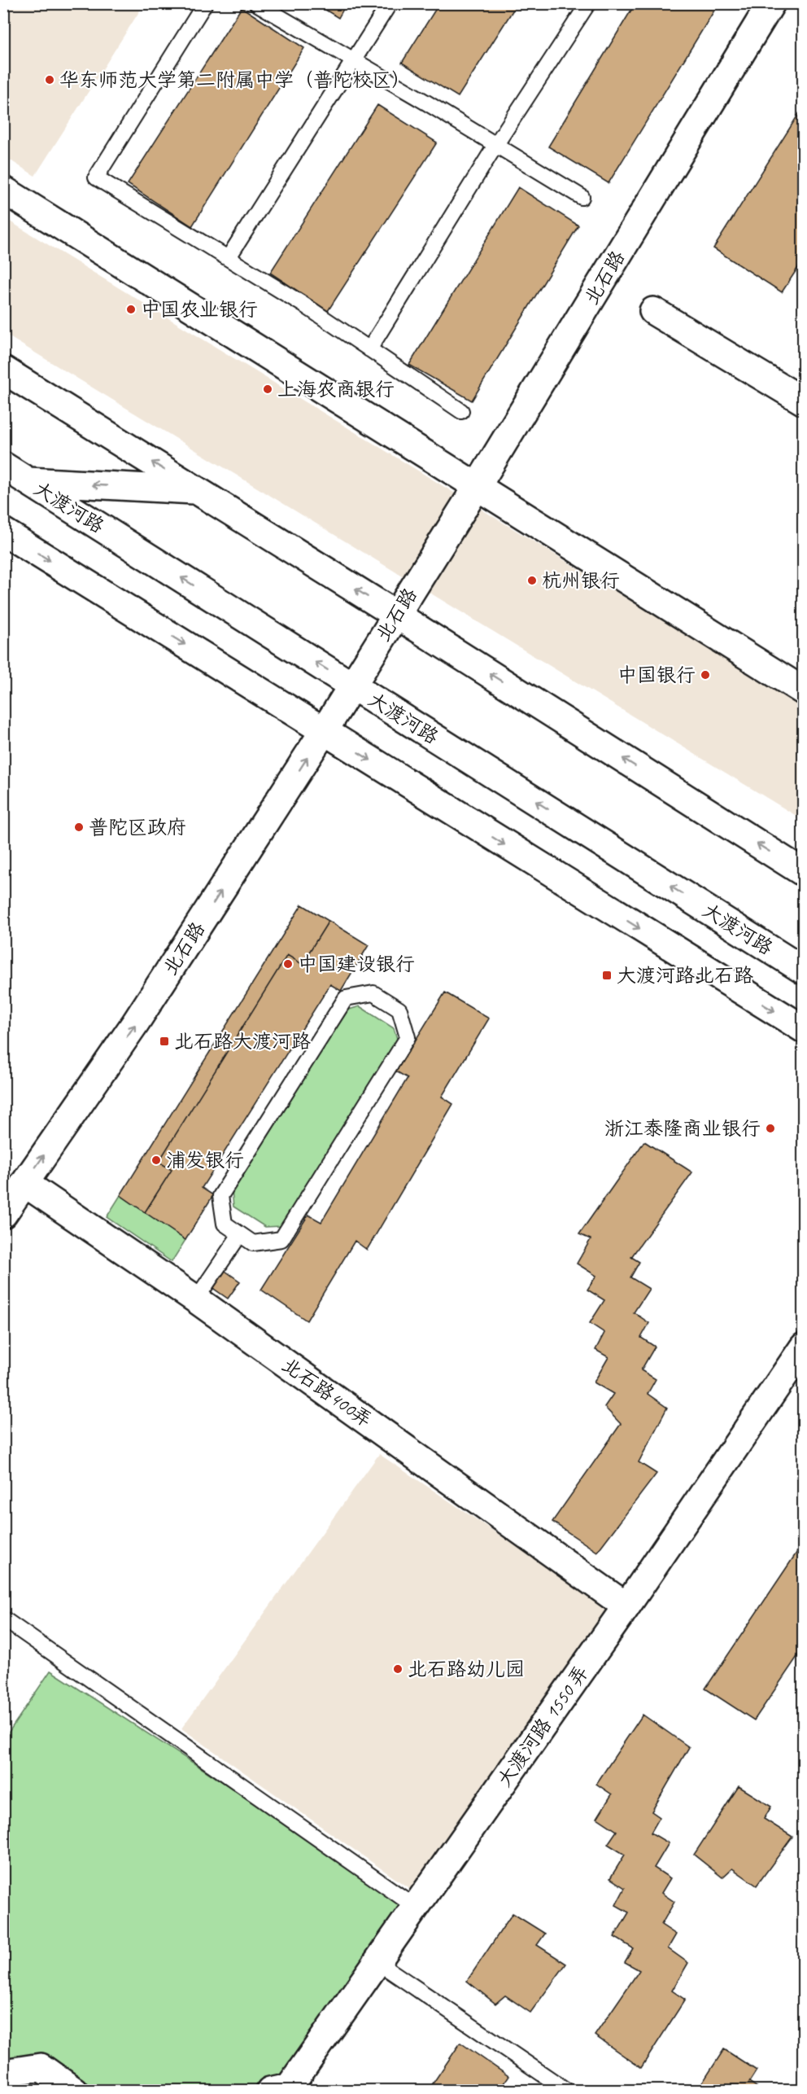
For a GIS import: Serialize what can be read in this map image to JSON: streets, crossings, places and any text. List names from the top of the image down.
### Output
{
  "streets": {
    "street": [
      "北石路",
      "大渡河路",
      "北石路400弄",
      "大渡河路 1550 弄"
    ]
  },
  "crossings": [
    ["北石路", "大渡河路"],
    ["北石路", "北石路400弄"],
    ["北石路400弄", "大渡河路 1550 弄"]
  ],
  "one_way": ["北石路"],
  "places": {
    "other": [
      "华东师范大学第二附属中学（普陀校区）",
      "中国农业银行",
      "上海农商银行",
      "杭州银行",
      "中国银行",
      "普陀区政府",
      "中国建设银行",
      "浙江泰隆商业银行",
      "浦发银行",
      "北石路幼儿园"
    ],
    "transit": ["大渡河路北石路", "北石路大渡河路"]
  }
}
